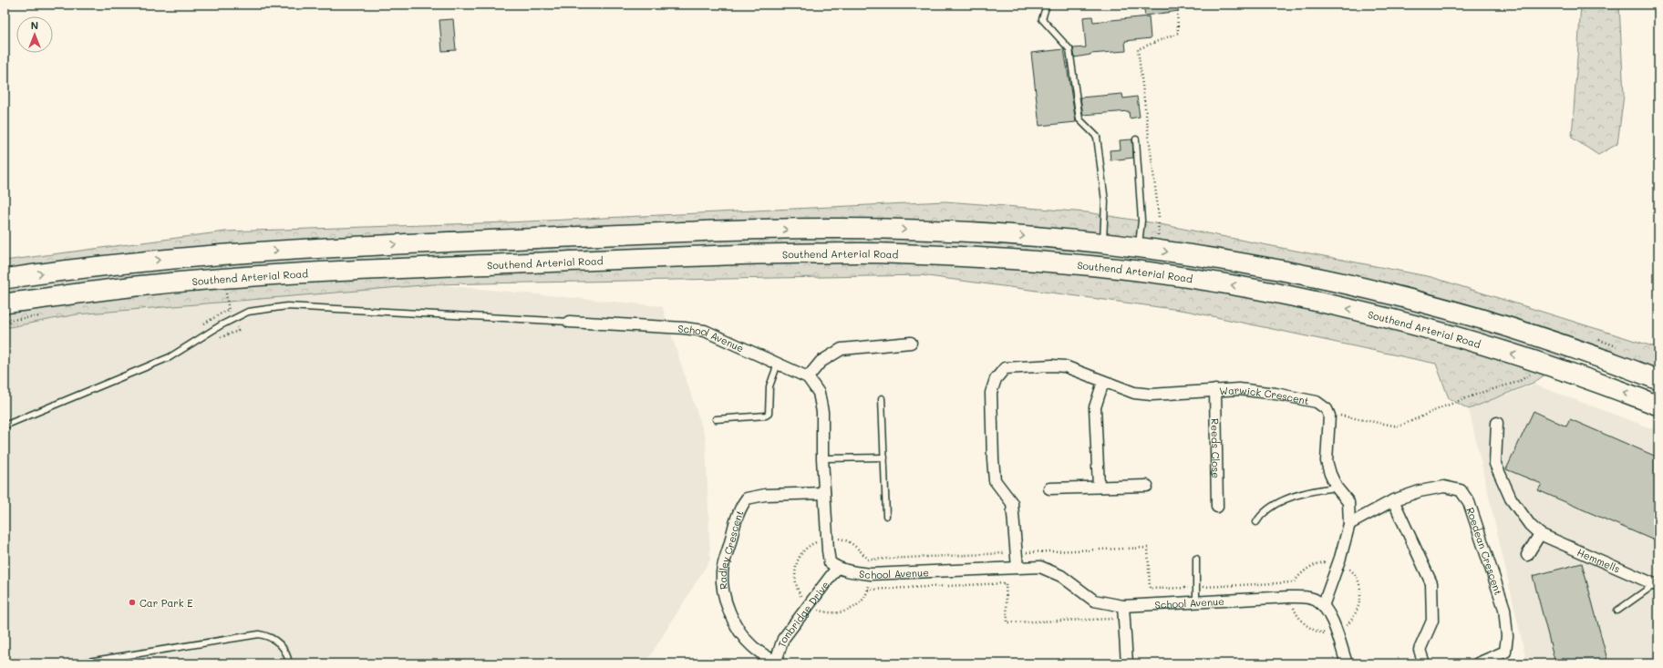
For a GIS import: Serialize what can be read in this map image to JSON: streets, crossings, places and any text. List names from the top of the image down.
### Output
{
  "streets": {
    "highway": ["Southend Arterial Road"],
    "street": [
      "School Avenue",
      "Warwick Crescent",
      "Reeds Close",
      "Radley Crescent",
      "Roedean Crescent",
      "Hemmells",
      "Tonbridge Drive"
    ]
  },
  "crossings": [
    ["School Avenue", "Warwick Crescent"],
    ["School Avenue", "Tonbridge Drive"],
    ["Warwick Crescent", "Reeds Close"],
    ["Radley Crescent", "Tonbridge Drive"]
  ],
  "places": ["Car Park E"],
  "north": "top"
}
